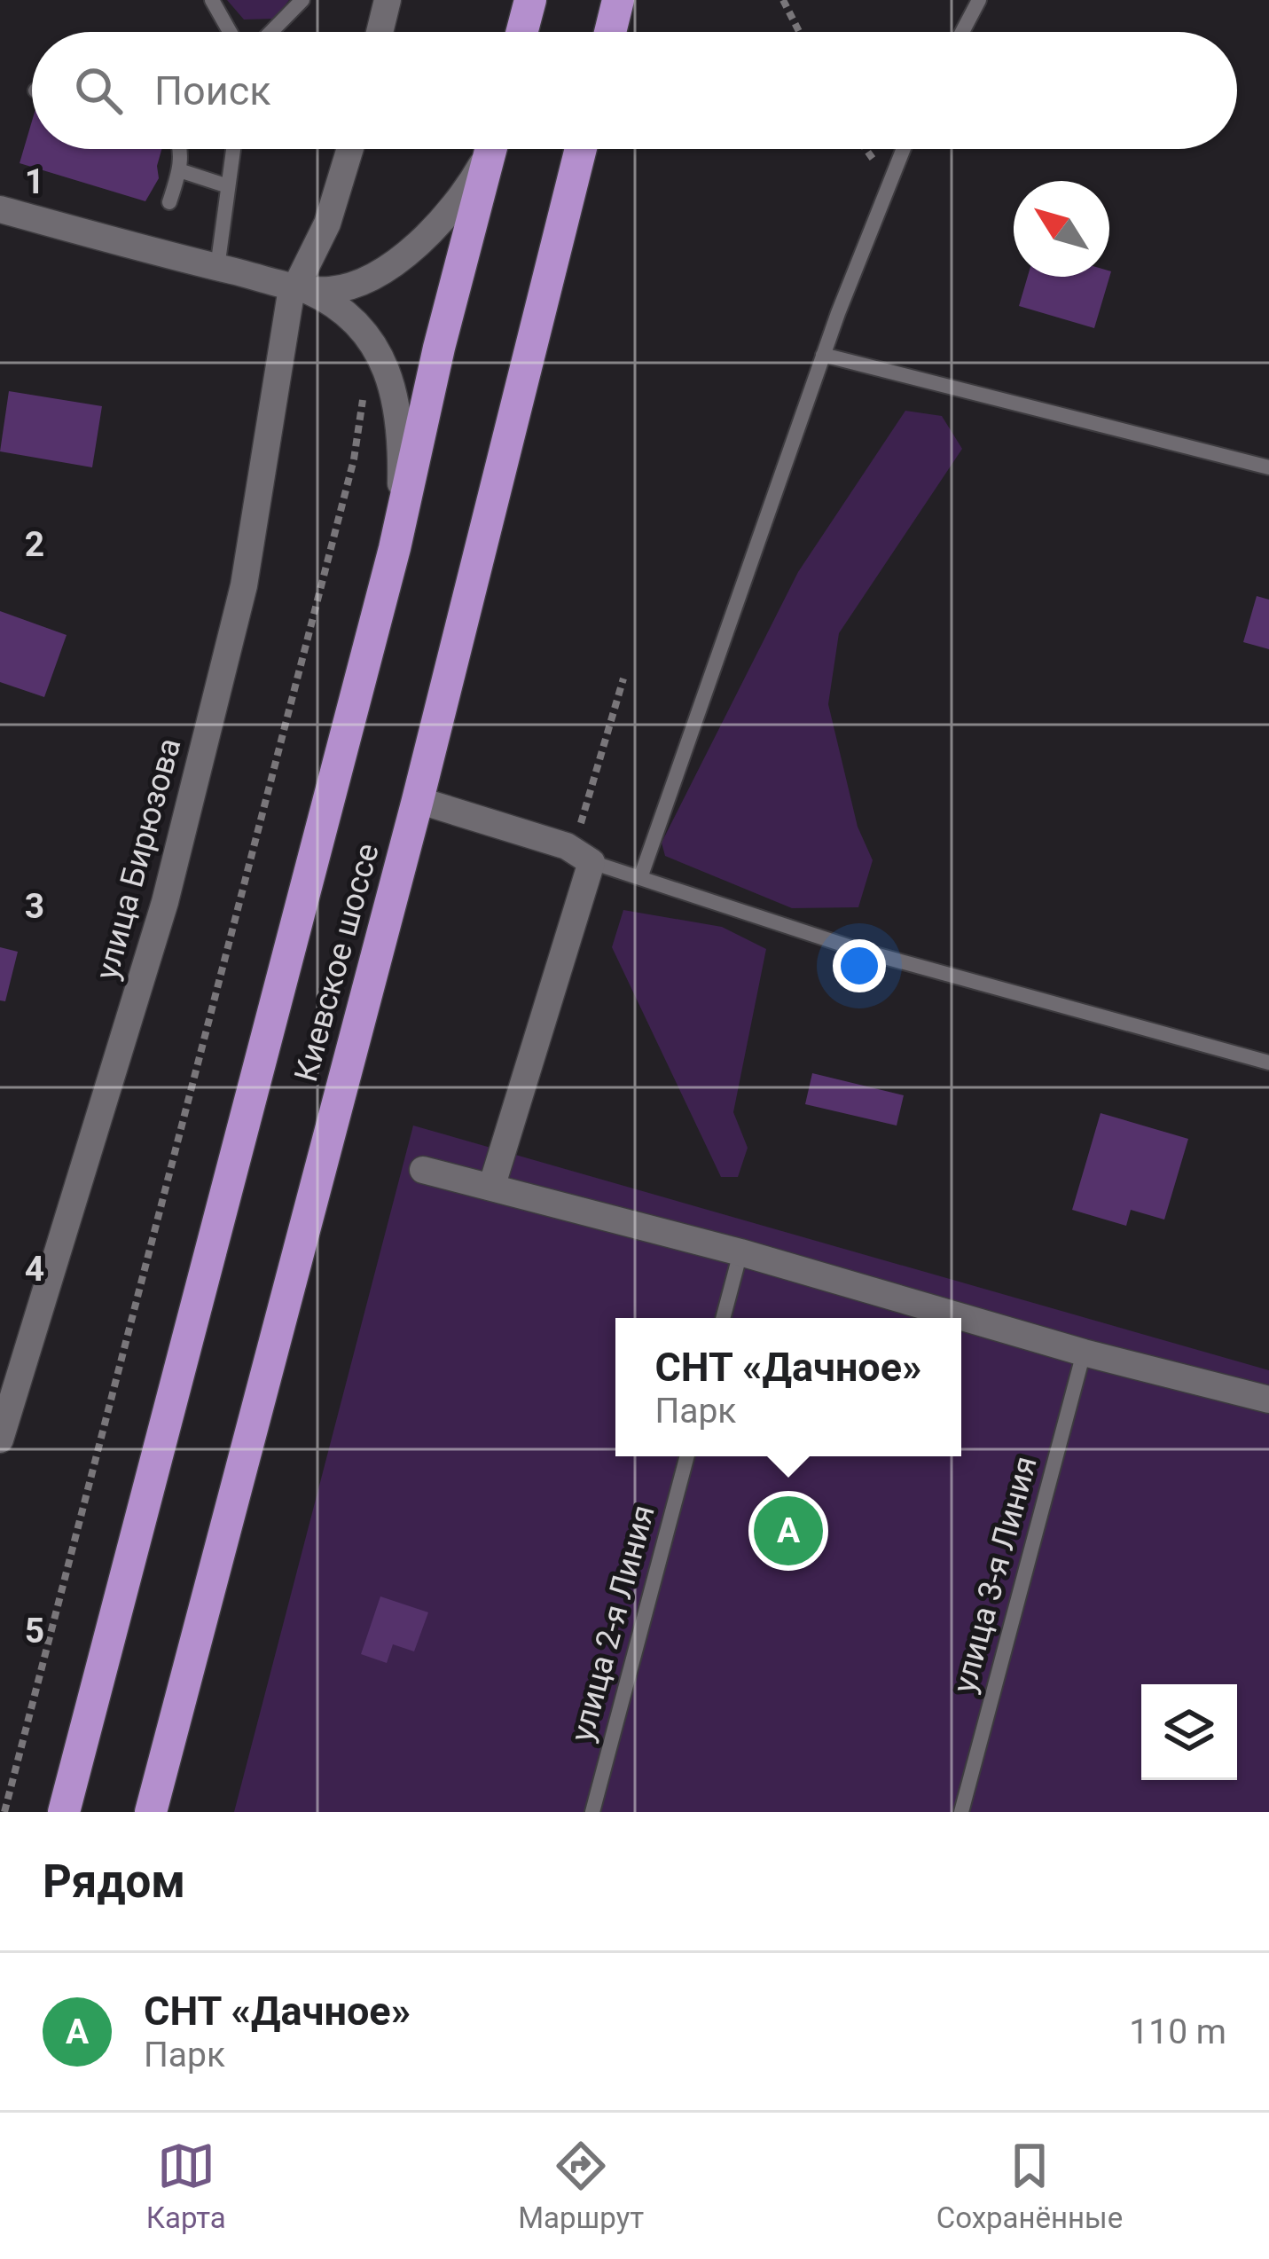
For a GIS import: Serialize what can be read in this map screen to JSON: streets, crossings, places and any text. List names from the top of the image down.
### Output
{
  "streets": {
    "highway": ["Киевское шоссе"],
    "street": ["улица Бирюзова"],
    "lane": ["улица 3-я Линия", "улица 2-я Линия"]
  },
  "north": "top left",
  "page": {
    "search": "Поиск",
    "popup": ["СНТ «Дачное»", "Парк"],
    "pins": "A",
    "heading": "Рядом",
    "list": [
      {
        "mark": "A",
        "name": "СНТ «Дачное»",
        "note": "Парк",
        "value": "110 m"
      }
    ],
    "nav": ["Карта", "Маршрут", "Сохранённые"]
  },
  "grid": {
    "rows": [
      "1",
      "2",
      "3",
      "4",
      "5"
    ]
  }
}
